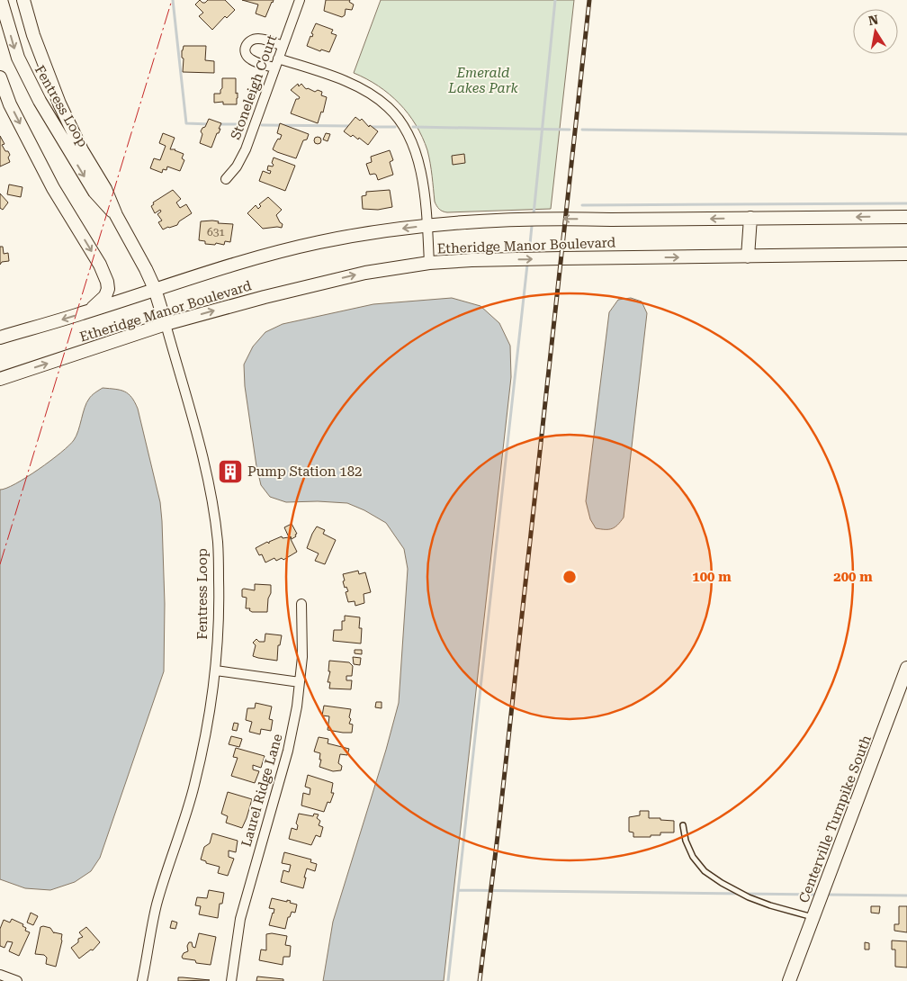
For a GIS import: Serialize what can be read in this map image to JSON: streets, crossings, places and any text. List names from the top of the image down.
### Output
{
  "streets": {
    "main road": ["Fentress Loop", "Etheridge Manor Boulevard", "Centerville Turnpike South"],
    "street": ["Stoneleigh Court", "Laurel Ridge Lane"]
  },
  "crossings": [
    ["Fentress Loop", "Etheridge Manor Boulevard"]
  ],
  "parks": ["Emerald Lakes Park"],
  "places": {
    "building": ["Pump Station 182"]
  },
  "house_numbers": ["631"],
  "north": "top",
  "rings": ["100 m", "200 m"]
}
